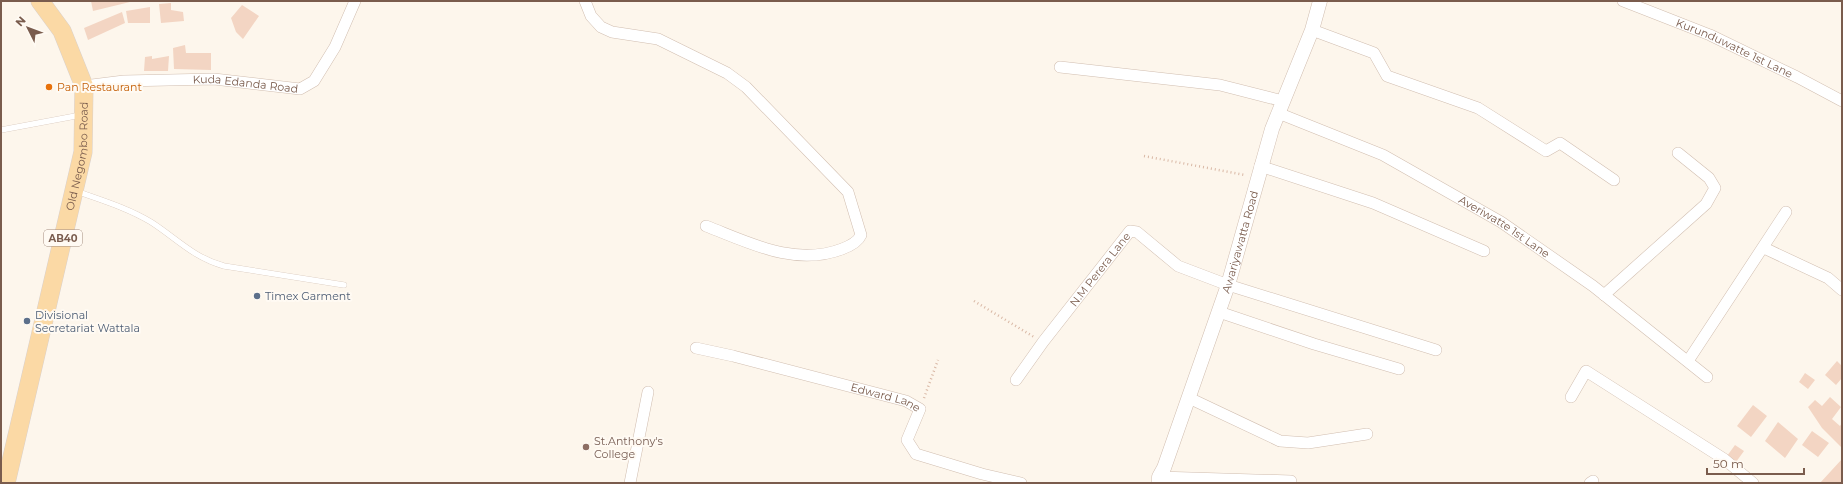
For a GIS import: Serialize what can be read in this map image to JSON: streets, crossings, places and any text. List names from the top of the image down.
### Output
{
  "streets": {
    "main road": ["Old Negombo Road", "AB40"],
    "street": [
      "Kurunduwatte 1st Lane",
      "Kuda Edanda Road",
      "Averiwatte 1st Lane",
      "Awariyawatta Road",
      "N.M Perera Lane",
      "Edward Lane"
    ]
  },
  "crossings": [
    ["Kuda Edanda Road", "Old Negombo Road"],
    ["Averiwatte 1st Lane", "Awariyawatta Road"],
    ["Awariyawatta Road", "N.M Perera Lane"]
  ],
  "places": [
    "Pan Restaurant",
    "Timex Garment",
    "Divisional Secretariat Wattala",
    "St.Anthony's College"
  ],
  "scale_bar": "50 m",
  "north": "top left"
}
